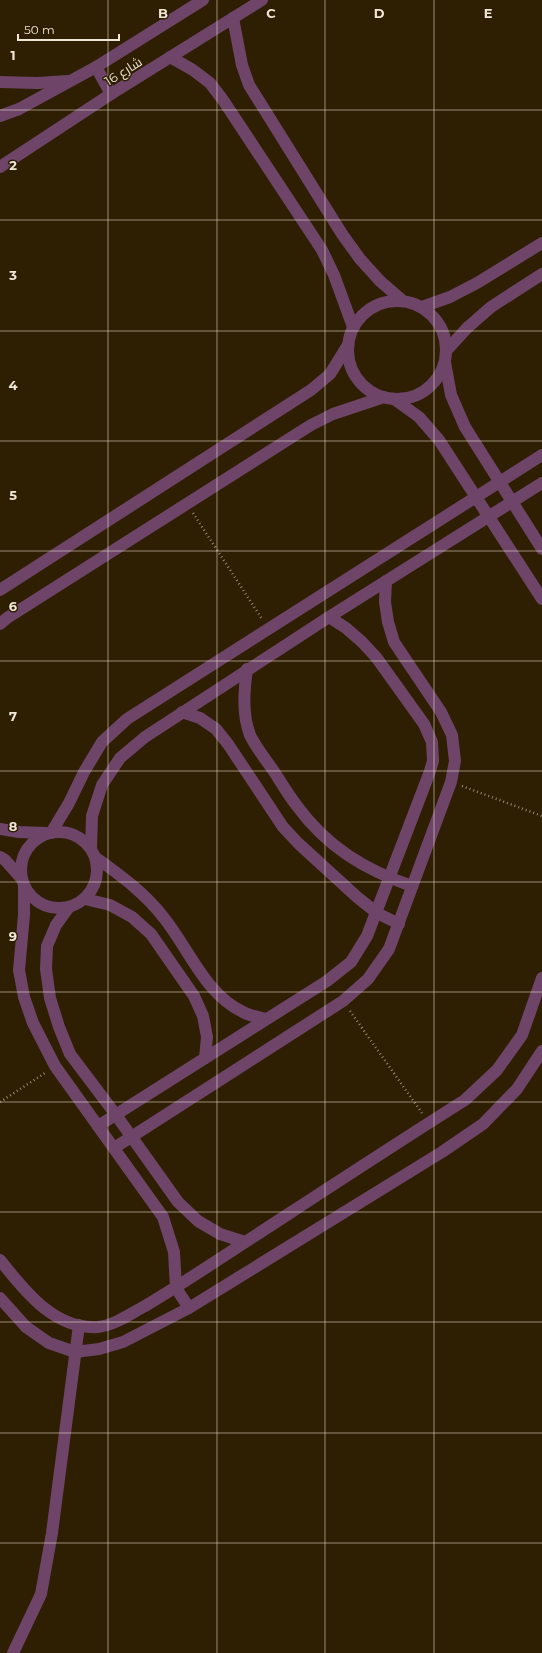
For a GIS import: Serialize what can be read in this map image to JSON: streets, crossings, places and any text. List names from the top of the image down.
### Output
{
  "streets": {
    "street": ["شارع 16"]
  },
  "scale_bar": "50 m",
  "grid": {
    "columns": [
      "B",
      "C",
      "D",
      "E"
    ],
    "rows": [
      "1",
      "2",
      "3",
      "4",
      "5",
      "6",
      "7",
      "8",
      "9"
    ]
  }
}
